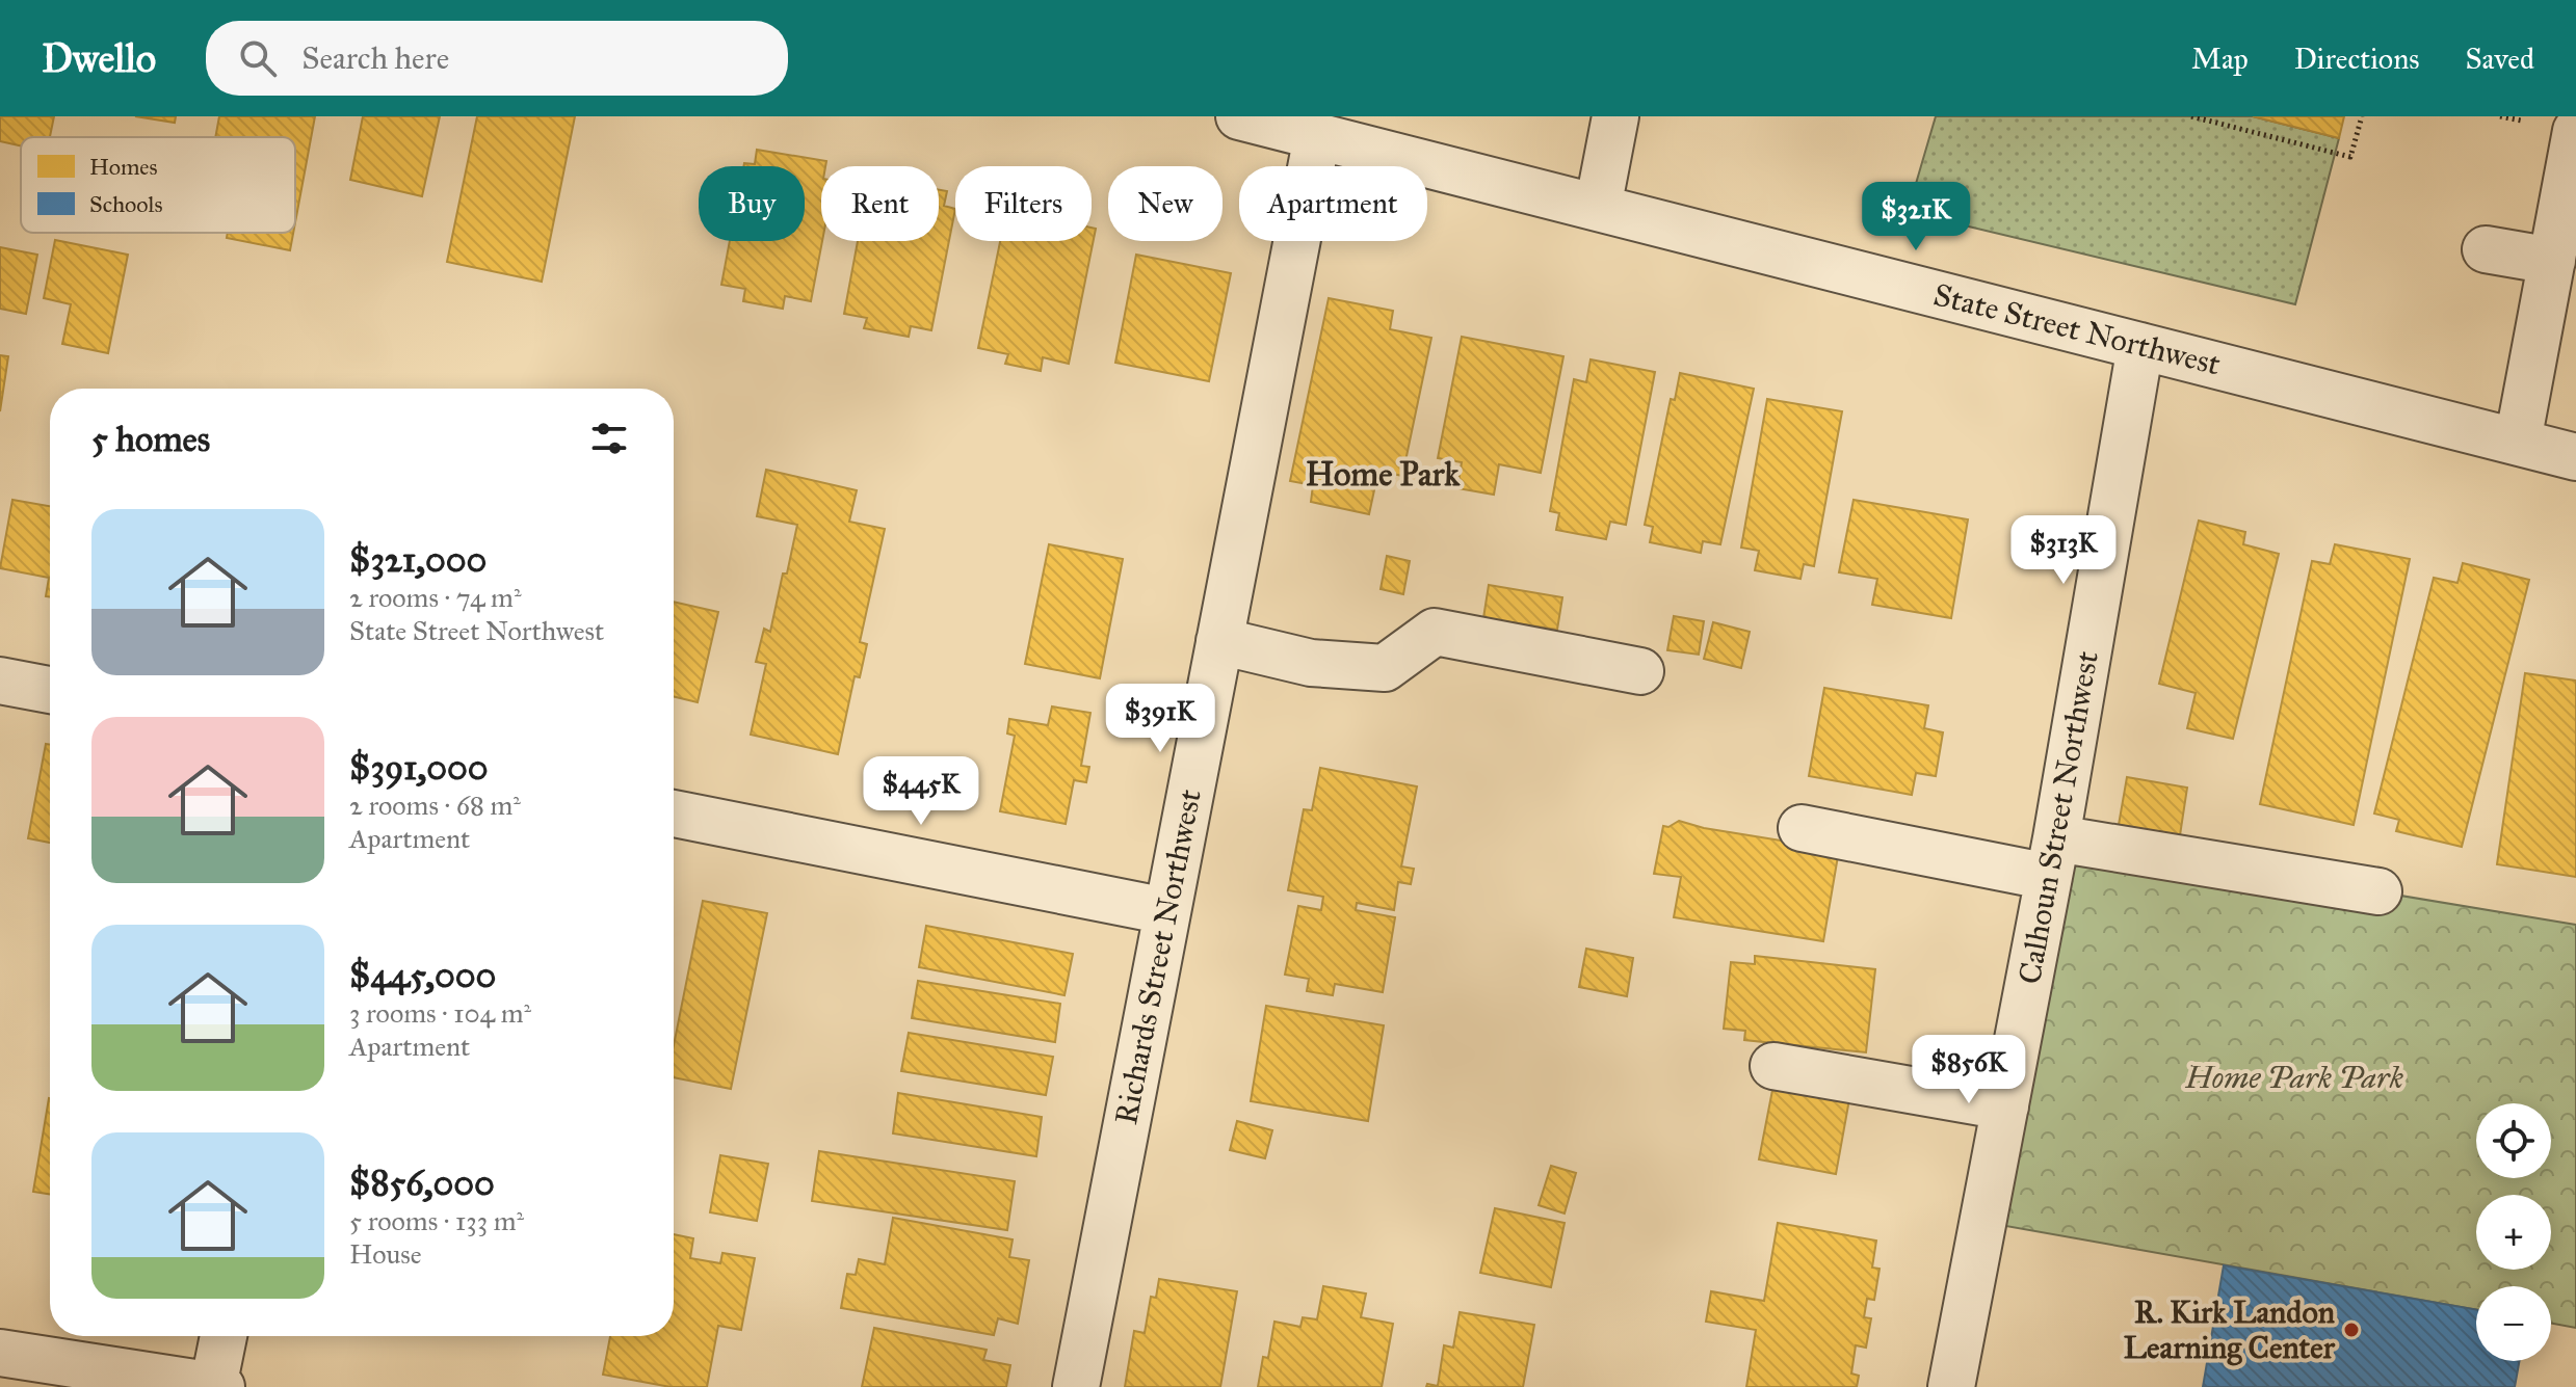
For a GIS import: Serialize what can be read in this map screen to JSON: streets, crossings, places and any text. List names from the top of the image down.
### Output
{
  "streets": {
    "street": ["State Street Northwest", "Calhoun Street Northwest", "Richards Street Northwest"]
  },
  "crossings": [
    ["State Street Northwest", "Calhoun Street Northwest"],
    ["State Street Northwest", "Richards Street Northwest"]
  ],
  "districts": ["Home Park"],
  "parks": ["Home Park Park"],
  "places": ["R. Kirk Landon Learning Center"],
  "legend": ["Homes", "Schools"],
  "page": {
    "header": "Dwello",
    "search": "Search here",
    "nav": ["Map", "Directions", "Saved"],
    "chip": [
      "Buy",
      "Rent",
      "Filters",
      "New",
      "Apartment"
    ],
    "price": [
      "$321K",
      "$313K",
      "$391K",
      "$445K",
      "$856K"
    ],
    "heading": "5 homes",
    "list": [
      {
        "name": "$321,000",
        "note": "2 rooms · 74 m² · State Street Northwest"
      },
      {
        "name": "$391,000",
        "note": "2 rooms · 68 m² · Apartment"
      },
      {
        "name": "$445,000",
        "note": "3 rooms · 104 m² · Apartment"
      },
      {
        "name": "$856,000",
        "note": "5 rooms · 133 m² · House"
      }
    ],
    "map_buttons": ["+", "−"]
  }
}
